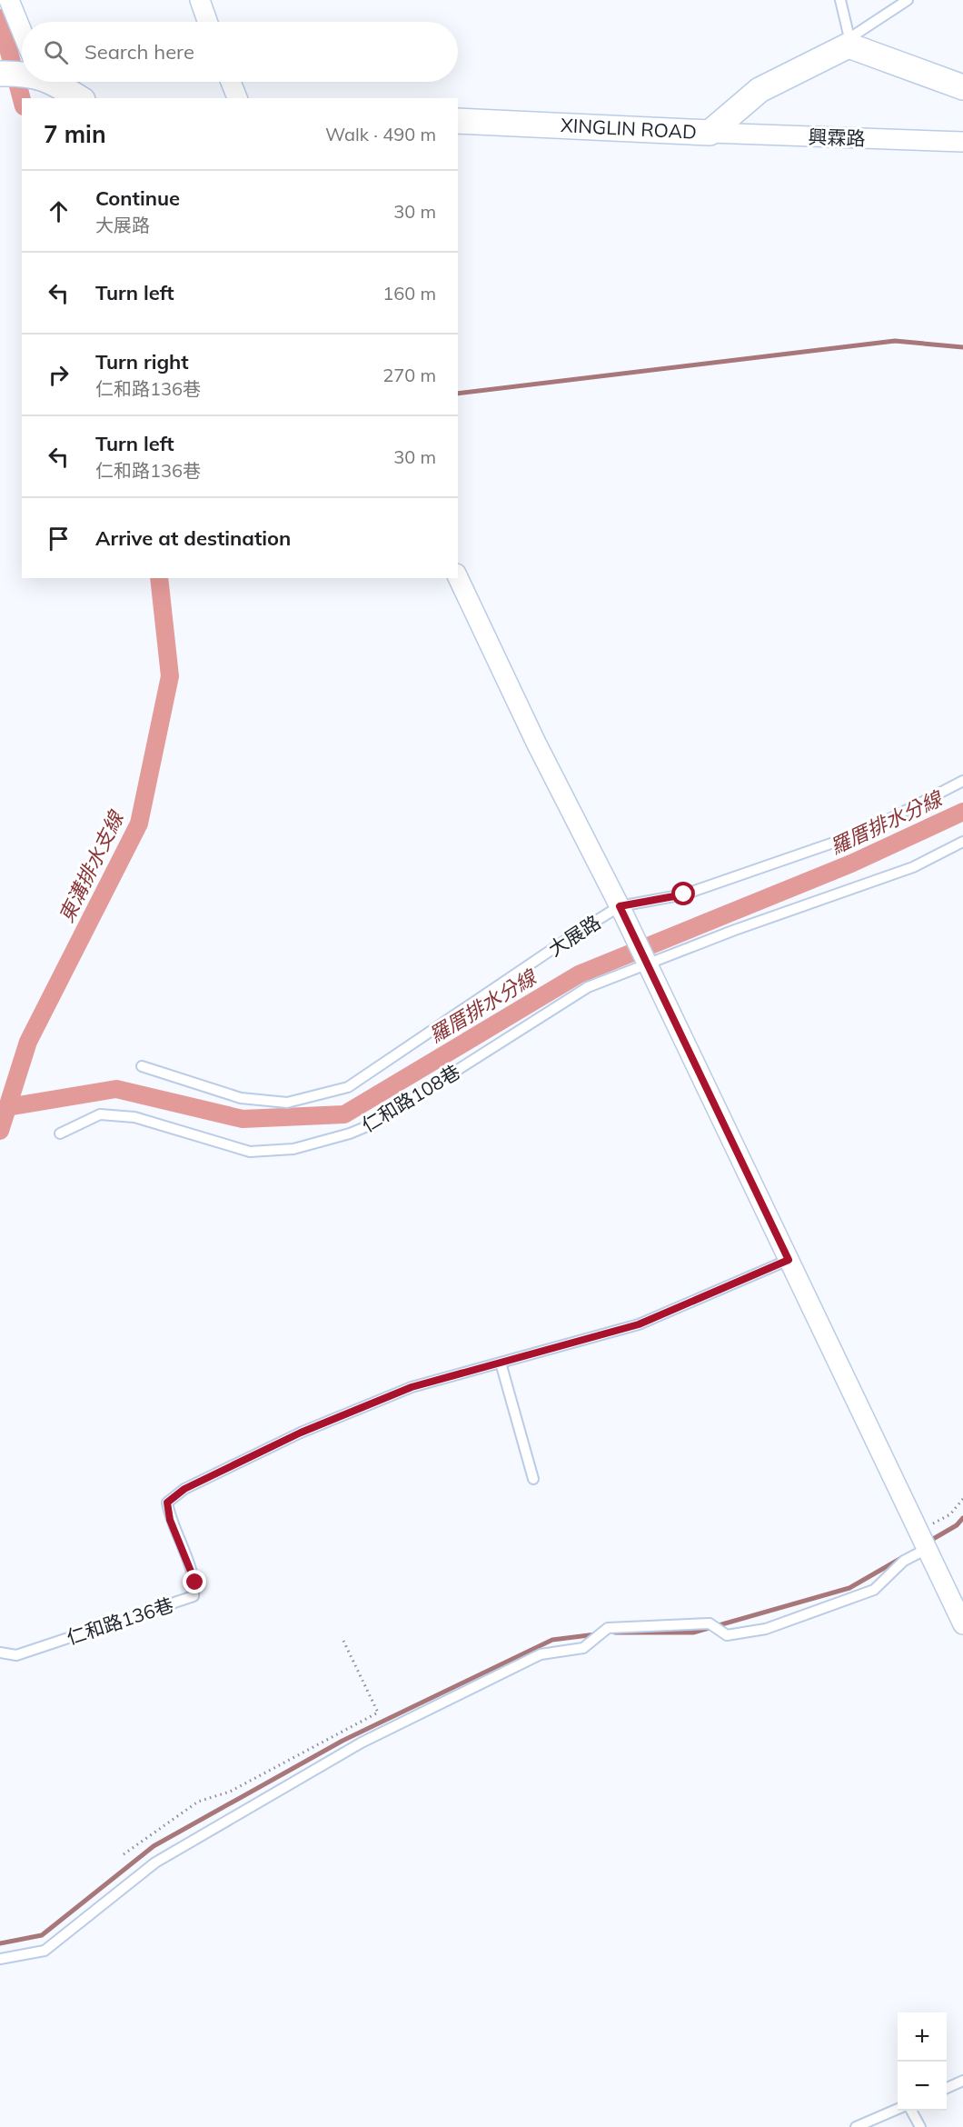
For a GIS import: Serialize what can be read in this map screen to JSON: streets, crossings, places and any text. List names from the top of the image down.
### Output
{
  "streets": {
    "street": ["XINGLIN ROAD", "興霖路"],
    "lane": ["大展路", "仁和路108巷", "仁和路136巷"]
  },
  "crossings": [
    ["XINGLIN ROAD", "興霖路"]
  ],
  "water": ["羅厝排水分線", "東溝排水支線"],
  "page": {
    "search": "Search here",
    "heading": ["7 min", "Walk · 490 m"],
    "list": [
      ["Continue", "大展路", "30 m"],
      ["Turn left", "160 m"],
      ["Turn right", "仁和路136巷", "270 m"],
      ["Turn left", "仁和路136巷", "30 m"],
      "Arrive at destination"
    ],
    "map_buttons": ["+", "−"]
  }
}
